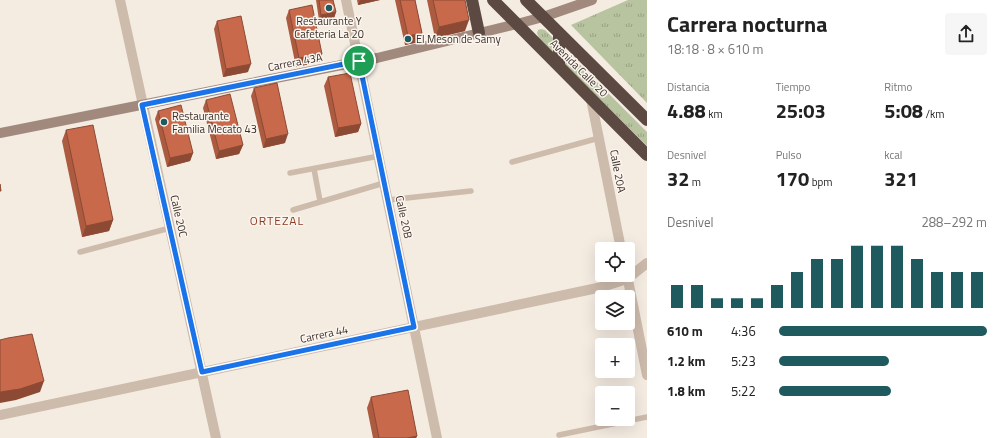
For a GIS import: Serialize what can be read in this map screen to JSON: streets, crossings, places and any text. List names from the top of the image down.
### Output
{
  "streets": {
    "highway": ["Avenida Calle 20"],
    "street": [
      "Carrera 43A",
      "Calle 20A",
      "Calle 20C",
      "Calle 20B",
      "Carrera 44"
    ]
  },
  "crossings": [
    ["Carrera 43A", "Avenida Calle 20"],
    ["Carrera 43A", "Calle 20C"],
    ["Carrera 43A", "Calle 20B"],
    ["Avenida Calle 20", "Calle 20A"],
    ["Calle 20C", "Carrera 44"],
    ["Calle 20B", "Carrera 44"]
  ],
  "districts": ["ORTEZAL"],
  "places": ["Restaurante Y Cafeteria La 20", "El Meson de Samy", "Restaurante Familia Mecato 43"],
  "page": {
    "heading": ["Carrera nocturna", "18:18 · 8 × 610 m"],
    "stats": [
      ["Distancia", "4.88 km"],
      ["Tiempo", "25:03"],
      ["Ritmo", "5:08 /km"],
      ["Desnivel", "32 m"],
      ["Pulso", "170 bpm"],
      ["kcal", "321"]
    ],
    "chart": ["Desnivel", "288–292 m"],
    "map_buttons": ["+", "−"],
    "list": [
      {
        "name": "610 m",
        "note": "4:36"
      },
      {
        "name": "1.2 km",
        "note": "5:23"
      },
      {
        "name": "1.8 km",
        "note": "5:22"
      }
    ]
  }
}
